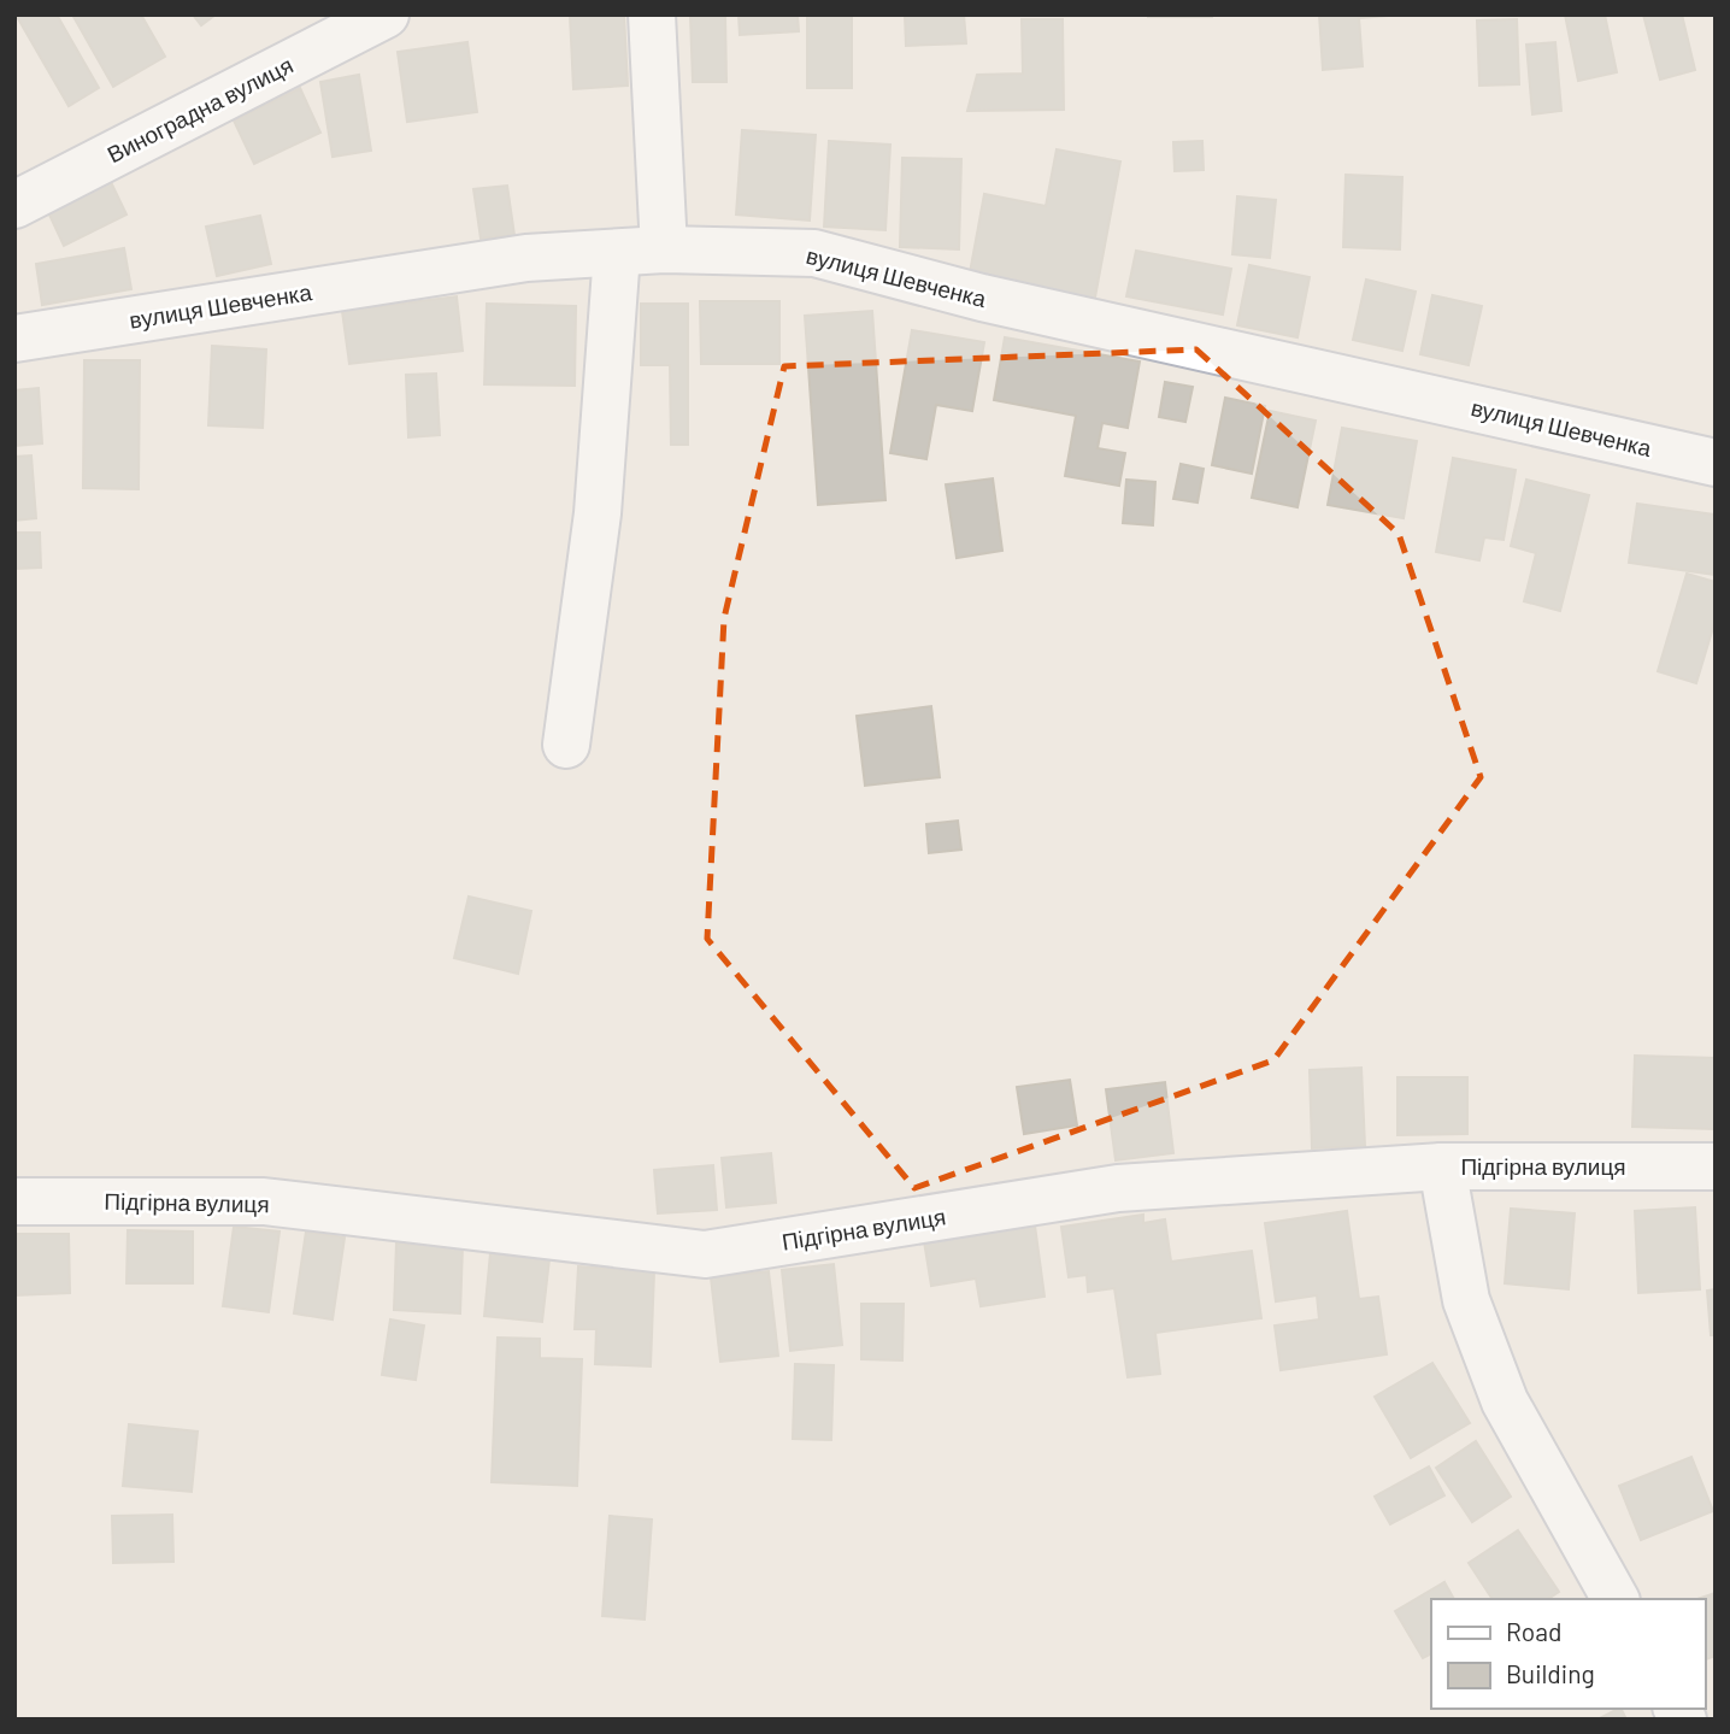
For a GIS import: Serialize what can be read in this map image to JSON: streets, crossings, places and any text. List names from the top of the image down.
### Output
{
  "streets": {
    "street": ["Виноградна вулиця", "вулиця Шевченка", "Підгірна вулиця"]
  },
  "legend": ["Road", "Building"]
}
